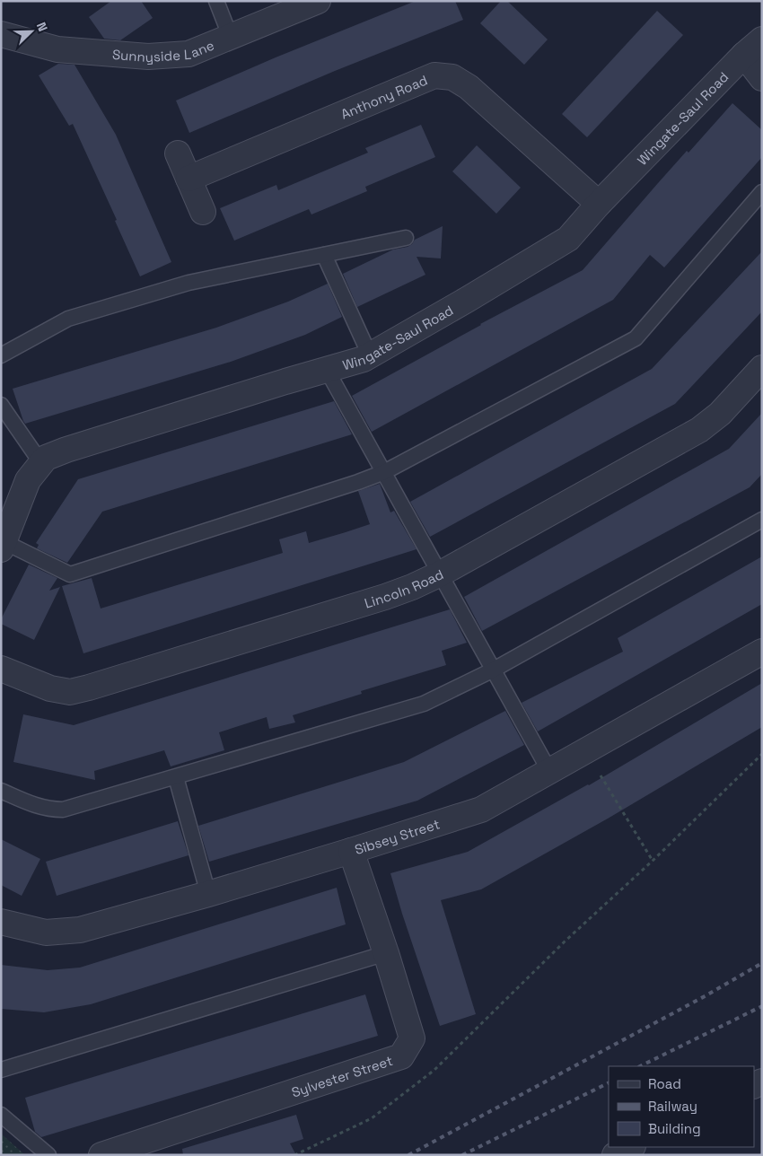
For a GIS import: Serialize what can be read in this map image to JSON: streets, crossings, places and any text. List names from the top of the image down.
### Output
{
  "streets": {
    "street": [
      "Sunnyside Lane",
      "Anthony Road",
      "Wingate-Saul Road",
      "Lincoln Road",
      "Sibsey Street",
      "Sylvester Street"
    ]
  },
  "crossings": [
    ["Anthony Road", "Wingate-Saul Road"],
    ["Sibsey Street", "Sylvester Street"]
  ],
  "legend": ["Road", "Railway", "Building"],
  "north": "top right"
}
